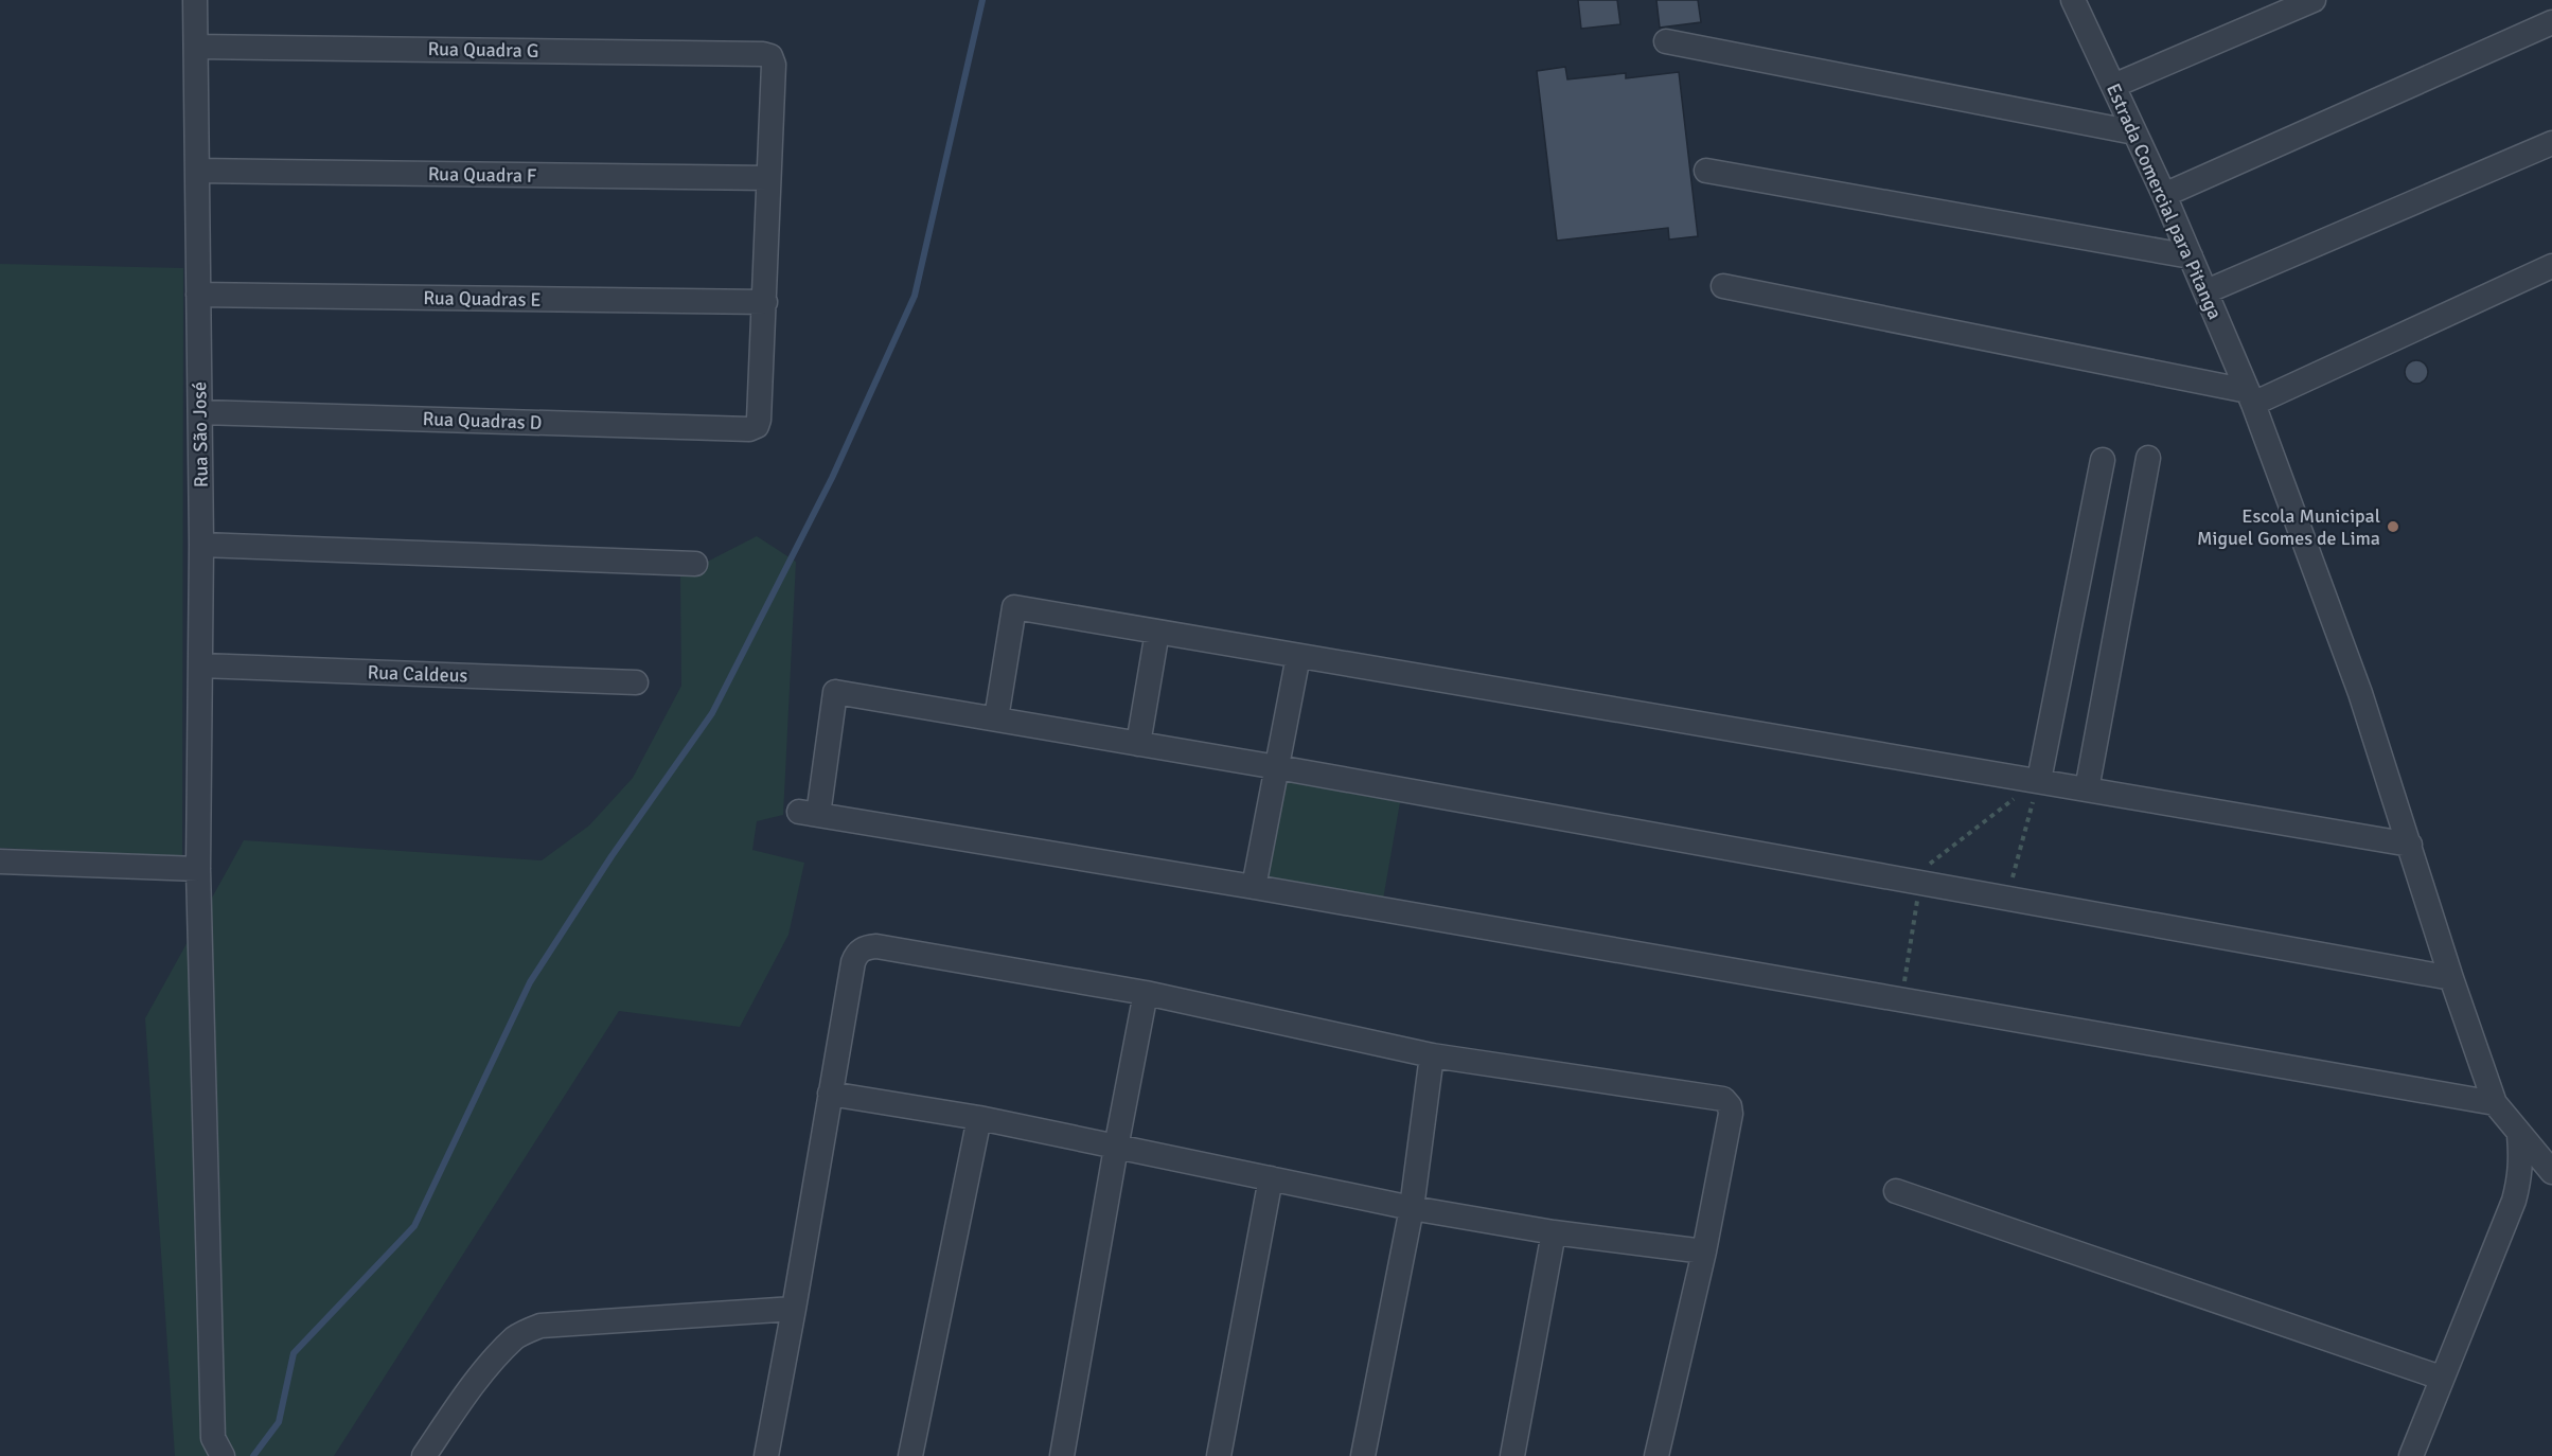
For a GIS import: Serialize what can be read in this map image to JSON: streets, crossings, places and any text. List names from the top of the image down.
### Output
{
  "streets": {
    "street": [
      "Rua Quadra G",
      "Rua Quadra F",
      "Estrada Comercial para Pitanga",
      "Rua Quadras E",
      "Rua Quadras D",
      "Rua São José",
      "Rua Caldeus"
    ]
  },
  "crossings": [
    ["Rua Quadra G", "Rua Quadra F"],
    ["Rua Quadra G", "Rua São José"],
    ["Rua Quadra F", "Rua São José"],
    ["Rua Quadras E", "Rua Quadras D"],
    ["Rua Quadras E", "Rua São José"],
    ["Rua Quadras D", "Rua São José"],
    ["Rua São José", "Rua Caldeus"]
  ],
  "places": ["Escola Municipal Miguel Gomes de Lima"]
}
